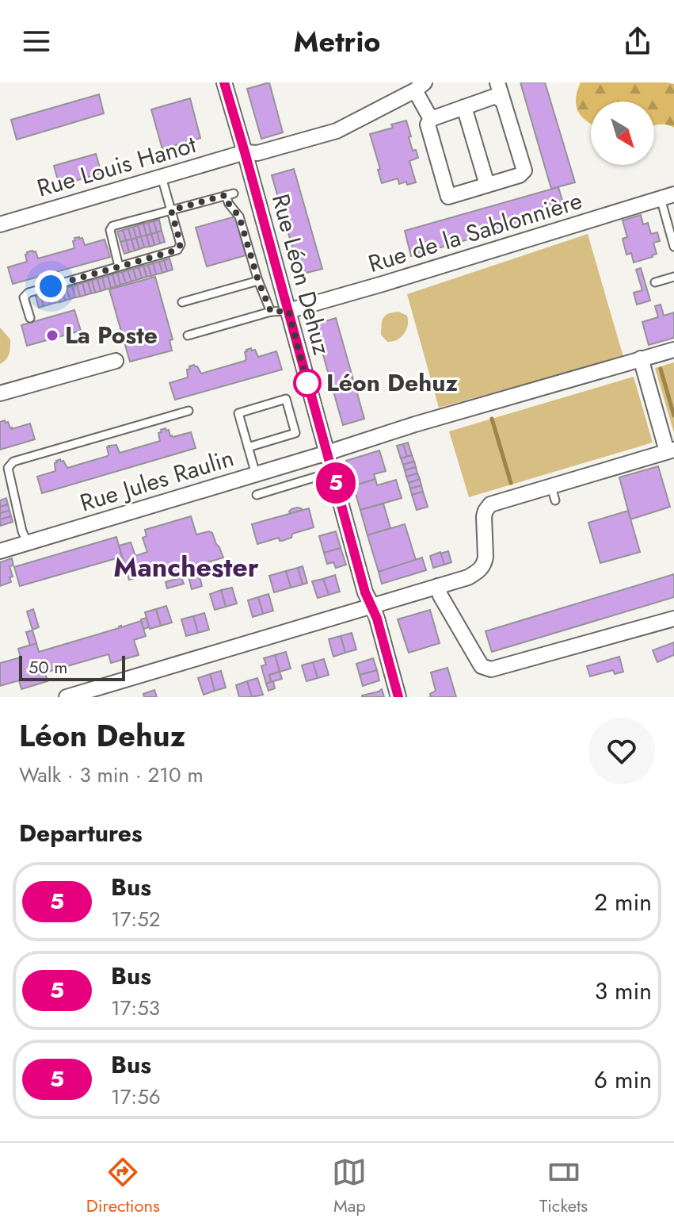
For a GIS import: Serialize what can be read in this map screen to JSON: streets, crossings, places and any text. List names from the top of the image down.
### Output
{
  "streets": {
    "street": [
      "Rue Louis Hanot",
      "Rue de la Sablonnière",
      "Rue Léon Dehuz",
      "Rue Jules Raulin"
    ]
  },
  "crossings": [
    ["Rue Louis Hanot", "Rue Léon Dehuz"],
    ["Rue de la Sablonnière", "Rue Léon Dehuz"],
    ["Rue Léon Dehuz", "Rue Jules Raulin"]
  ],
  "districts": ["Manchester"],
  "places": ["La Poste", "Léon Dehuz"],
  "lines": ["bus line 5"],
  "scale_bar": "50 m",
  "north": "bottom right",
  "page": {
    "header": "Metrio",
    "on_map": "5",
    "scale": "50 m",
    "heading": [
      ["Léon Dehuz", "Walk · 3 min · 210 m"],
      "Departures"
    ],
    "list": [
      {
        "mark": "5",
        "name": "Bus",
        "note": "17:52",
        "value": "2 min"
      },
      {
        "mark": "5",
        "name": "Bus",
        "note": "17:53",
        "value": "3 min"
      },
      {
        "mark": "5",
        "name": "Bus",
        "note": "17:56",
        "value": "6 min"
      }
    ],
    "tabs": ["Directions", "Map", "Tickets"]
  }
}
